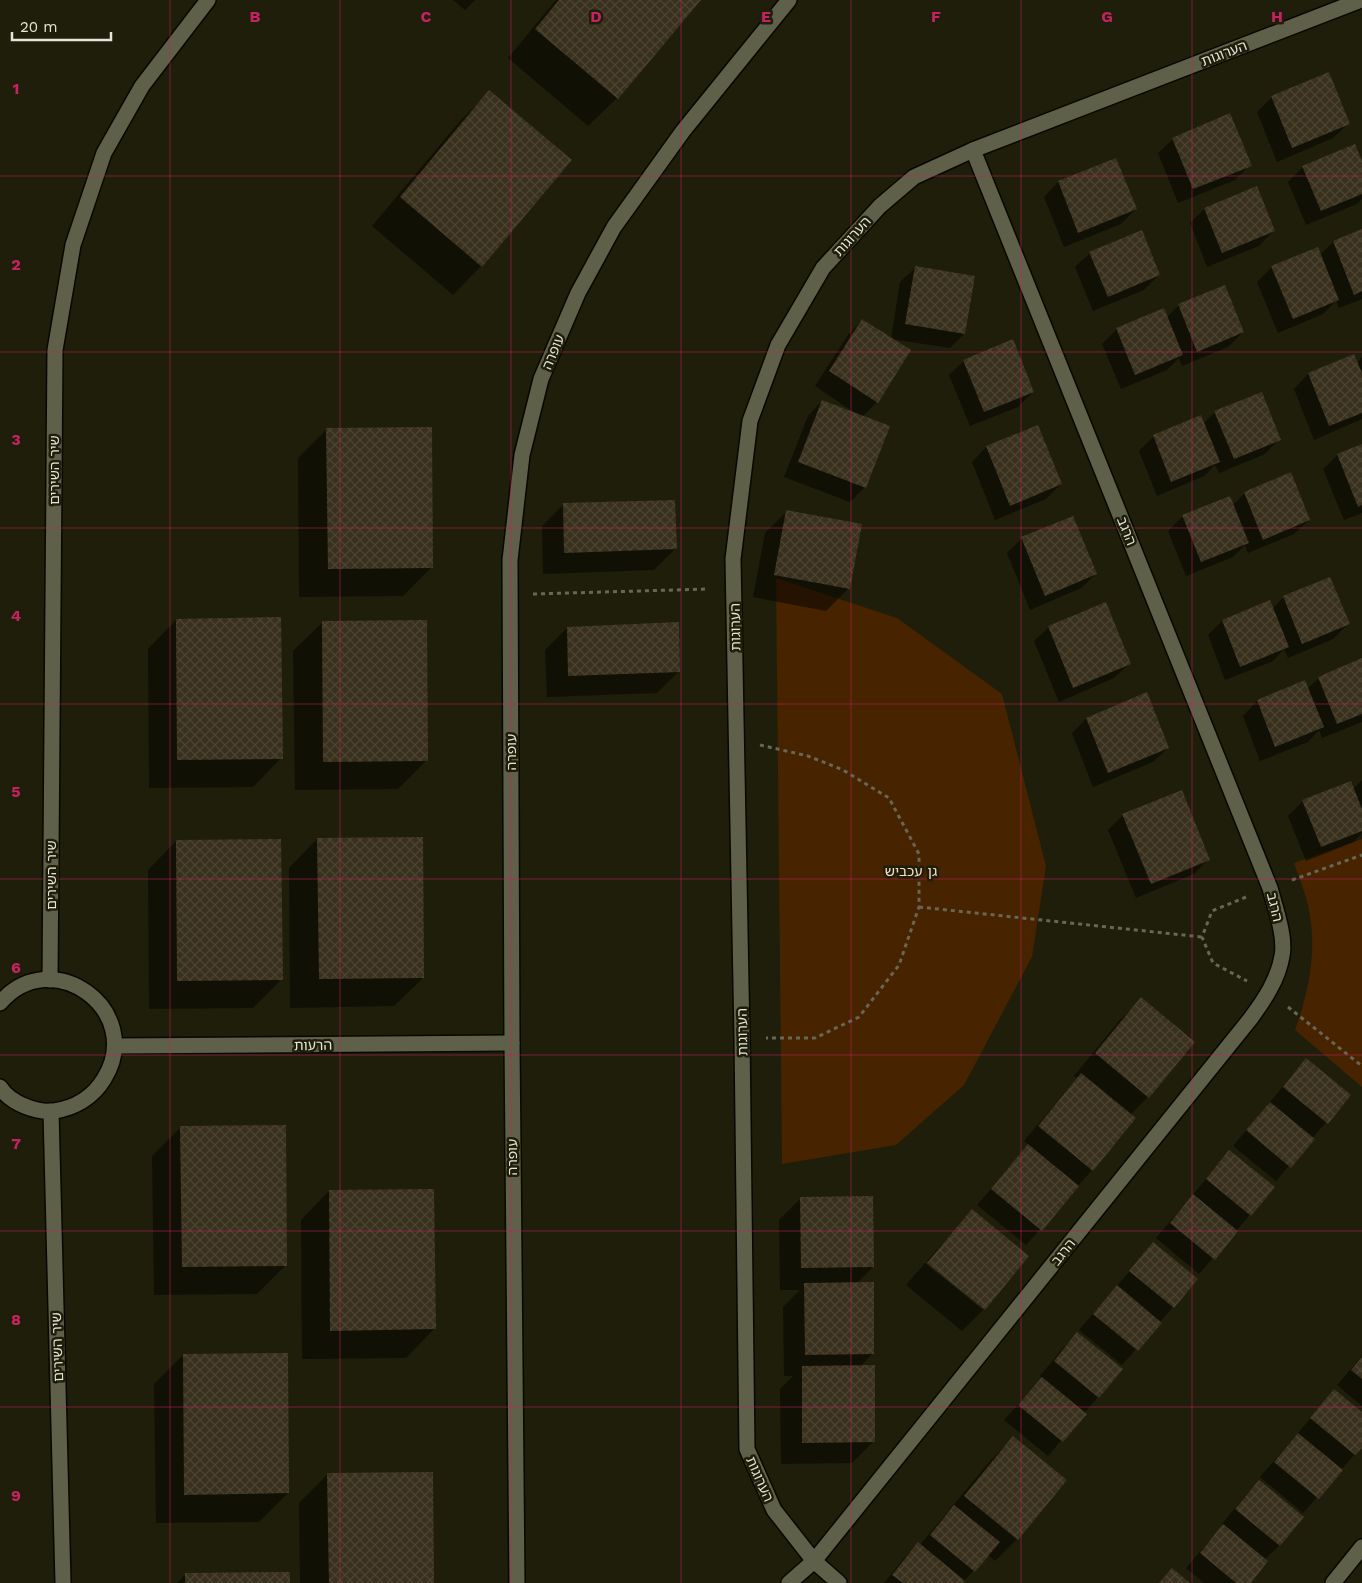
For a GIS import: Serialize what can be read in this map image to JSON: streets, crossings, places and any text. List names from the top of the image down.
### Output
{
  "streets": {
    "street": [
      "הערוגות",
      "עופרה",
      "שיר השירים",
      "הרגב",
      "הרעות"
    ]
  },
  "crossings": [
    ["הערוגות", "הרגב"],
    ["עופרה", "הרעות"]
  ],
  "parks": ["גן עכביש"],
  "scale_bar": "20 m",
  "grid": {
    "columns": [
      "B",
      "C",
      "D",
      "E",
      "F",
      "G",
      "H"
    ],
    "rows": [
      "1",
      "2",
      "3",
      "4",
      "5",
      "6",
      "7",
      "8",
      "9"
    ]
  }
}
